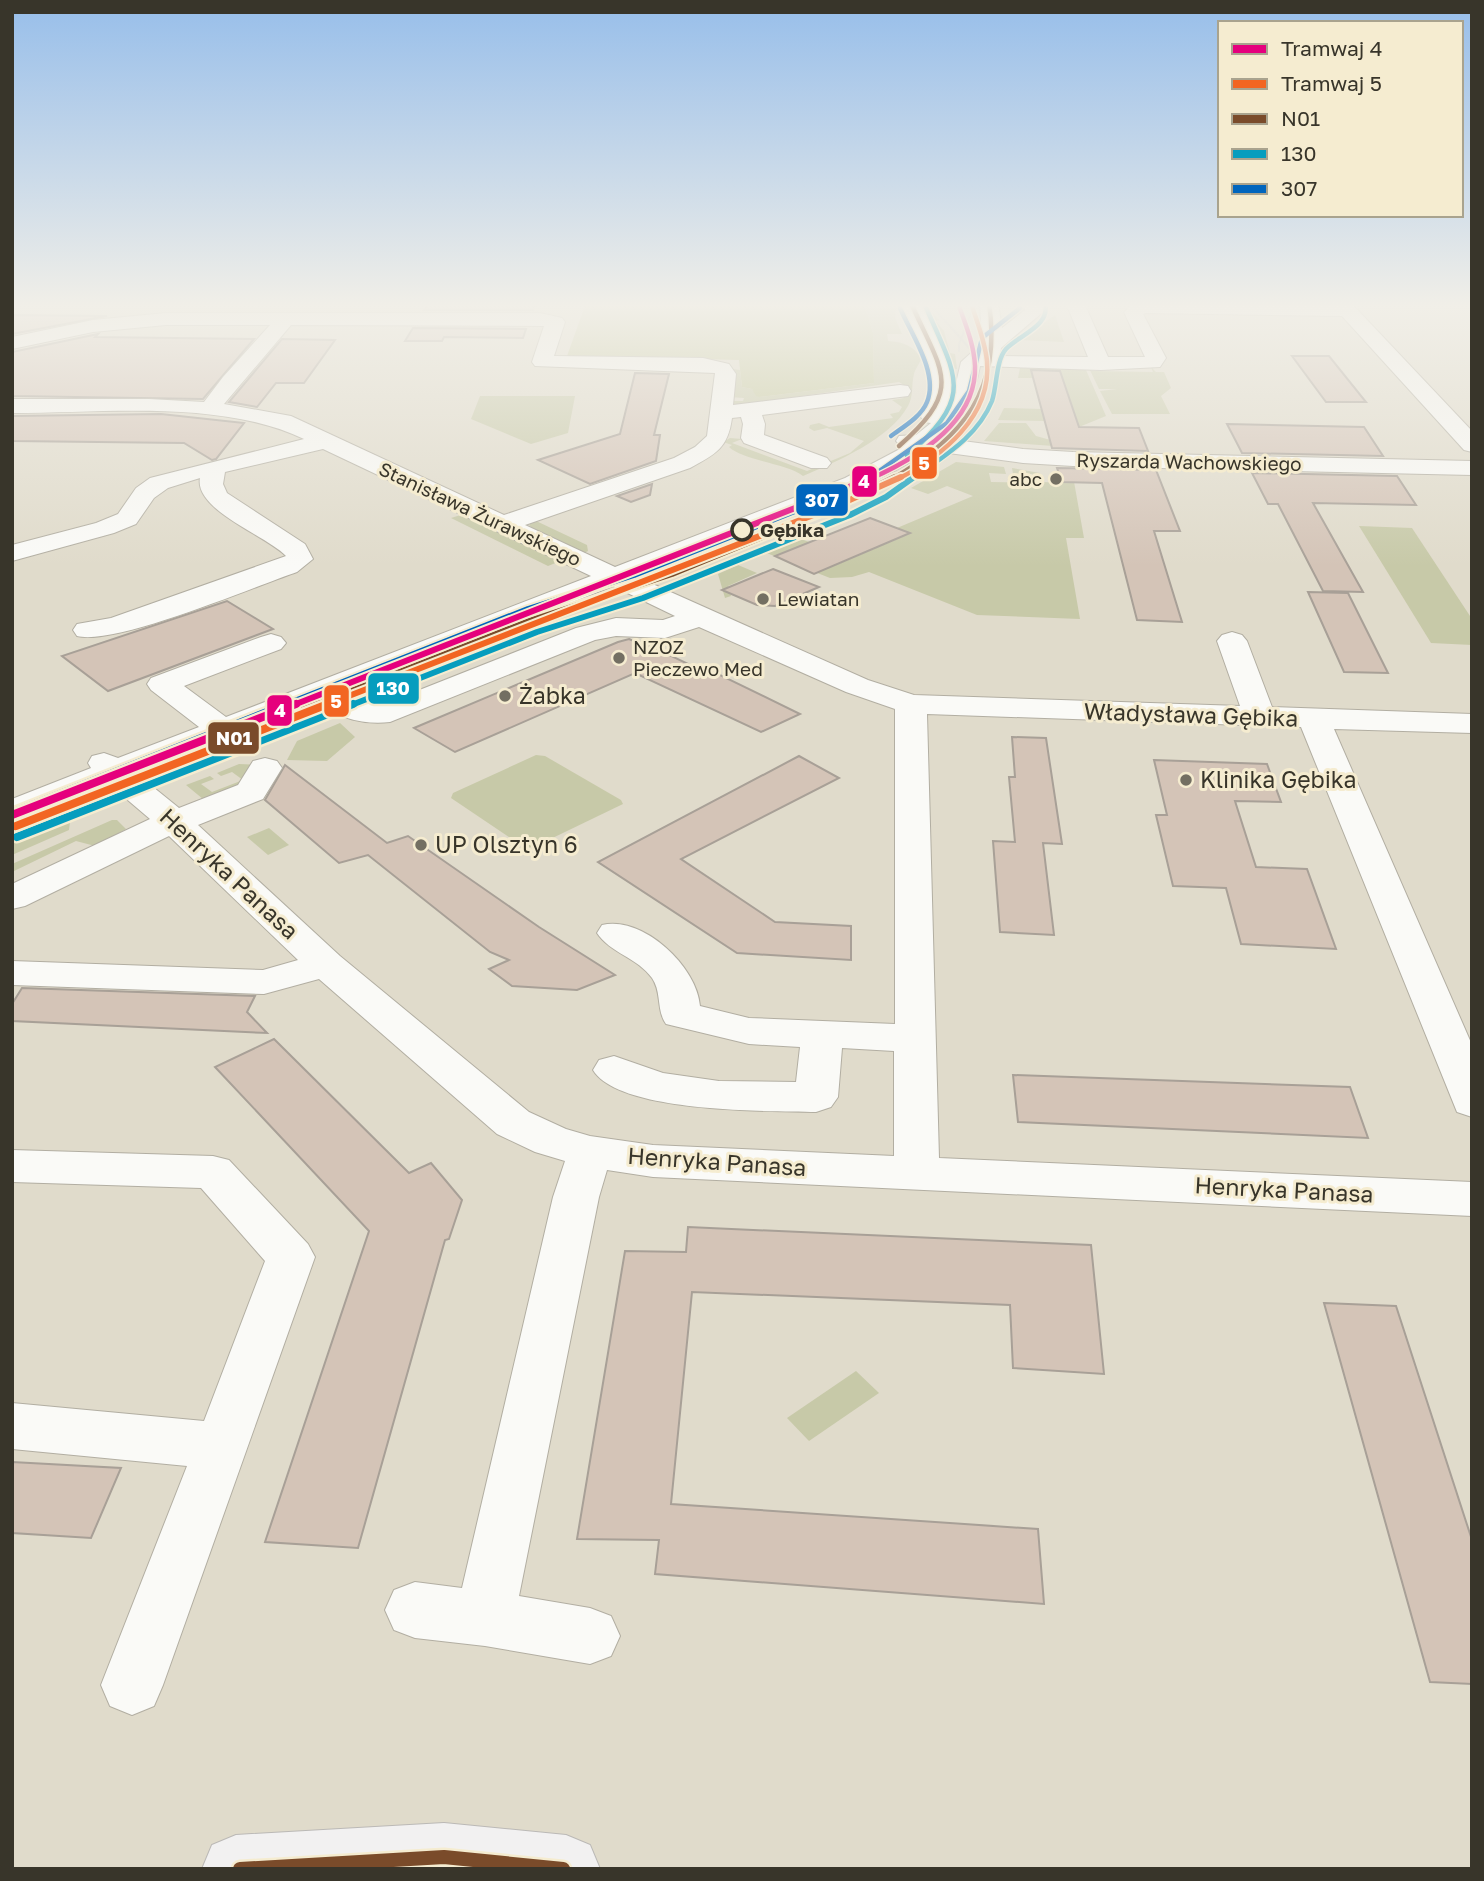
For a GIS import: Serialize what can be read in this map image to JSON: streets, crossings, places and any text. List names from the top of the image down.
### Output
{
  "streets": {
    "street": [
      "Ryszarda Wachowskiego",
      "Stanisława Żurawskiego",
      "Władysława Gębika",
      "Henryka Panasa"
    ]
  },
  "crossings": [
    ["Stanisława Żurawskiego", "Władysława Gębika"]
  ],
  "places": [
    "abc",
    "Gębika",
    "Lewiatan",
    "NZOZ Pieczewo Med",
    "Żabka",
    "Klinika Gębika",
    "UP Olsztyn 6"
  ],
  "lines": [
    "tram line 4",
    "tram line 5",
    "transit line N01",
    "transit line 130",
    "transit line 307"
  ],
  "legend": [
    "Tramwaj 4",
    "Tramwaj 5",
    "N01",
    "130",
    "307"
  ]
}
